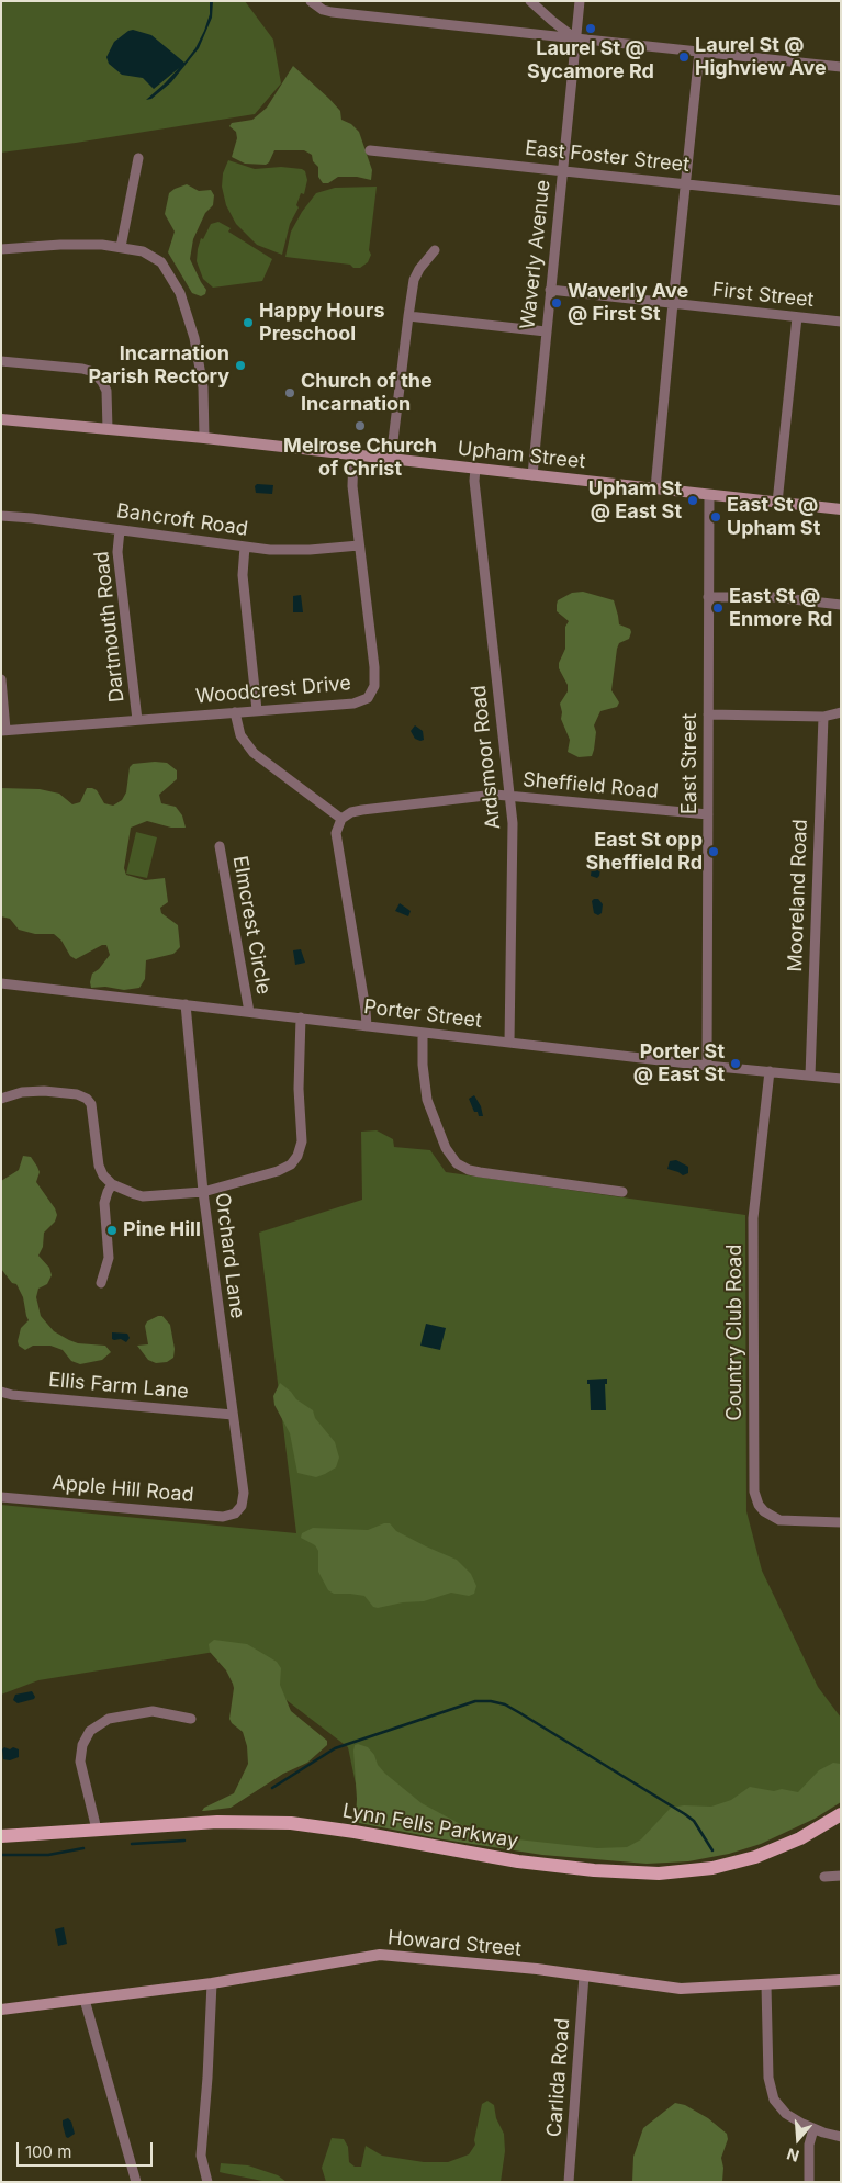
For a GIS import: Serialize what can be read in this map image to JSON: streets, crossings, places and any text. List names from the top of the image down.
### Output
{
  "streets": {
    "main road": ["Upham Street", "Lynn Fells Parkway", "Howard Street"],
    "street": [
      "East Foster Street",
      "Waverly Avenue",
      "First Street",
      "Bancroft Road",
      "Dartmouth Road",
      "Woodcrest Drive",
      "Ardsmoor Road",
      "East Street",
      "Sheffield Road",
      "Mooreland Road",
      "Elmcrest Circle",
      "Porter Street",
      "Orchard Lane",
      "Country Club Road",
      "Ellis Farm Lane",
      "Apple Hill Road",
      "Carlida Road"
    ]
  },
  "crossings": [
    ["East Foster Street", "Waverly Avenue"],
    ["Waverly Avenue", "First Street"],
    ["Waverly Avenue", "Upham Street"],
    ["Upham Street", "Woodcrest Drive"],
    ["Upham Street", "Ardsmoor Road"],
    ["Upham Street", "East Street"],
    ["Bancroft Road", "Dartmouth Road"],
    ["Bancroft Road", "Woodcrest Drive"],
    ["Dartmouth Road", "Woodcrest Drive"],
    ["Ardsmoor Road", "Sheffield Road"],
    ["Ardsmoor Road", "Porter Street"],
    ["East Street", "Sheffield Road"],
    ["East Street", "Porter Street"],
    ["Mooreland Road", "Porter Street"],
    ["Elmcrest Circle", "Porter Street"],
    ["Porter Street", "Orchard Lane"],
    ["Porter Street", "Country Club Road"],
    ["Orchard Lane", "Ellis Farm Lane"],
    ["Orchard Lane", "Apple Hill Road"],
    ["Howard Street", "Carlida Road"]
  ],
  "places": [
    "Laurel St @ Sycamore Rd",
    "Laurel St @ Highview Ave",
    "Waverly Ave @ First St",
    "Happy Hours Preschool",
    "Incarnation Parish Rectory",
    "Church of the Incarnation",
    "Melrose Church of Christ",
    "Upham St @ East St",
    "East St @ Upham St",
    "East St @ Enmore Rd",
    "East St opp Sheffield Rd",
    "Porter St @ East St",
    "Pine Hill"
  ],
  "scale_bar": "100 m",
  "north": "bottom"
}
